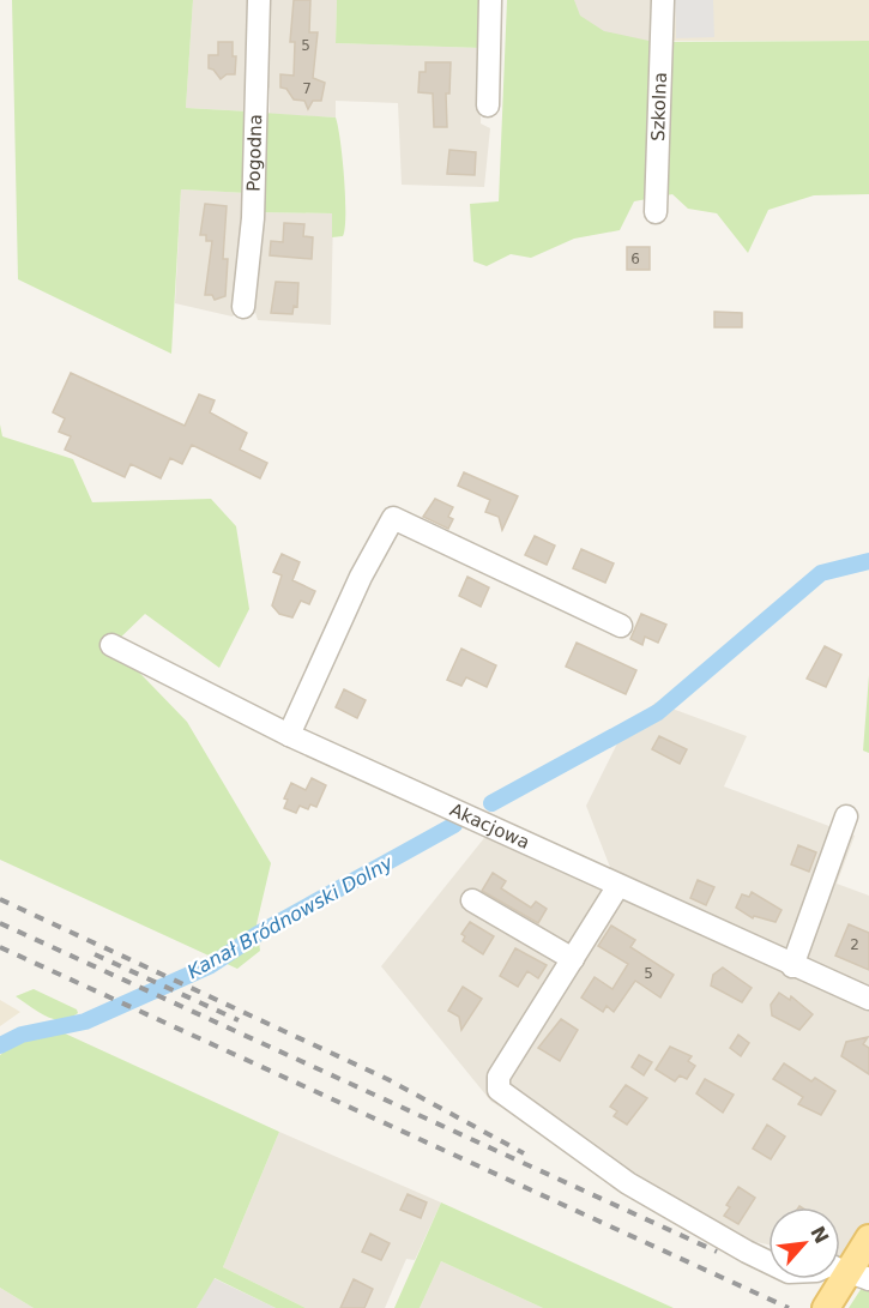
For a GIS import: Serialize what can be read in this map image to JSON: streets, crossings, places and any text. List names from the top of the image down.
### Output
{
  "streets": {
    "street": ["Szkolna", "Pogodna", "Akacjowa"]
  },
  "water": ["Kanał Bródnowski Dolny"],
  "house_numbers": [
    "5",
    "7",
    "6",
    "2",
    "5"
  ],
  "north": "top right"
}
